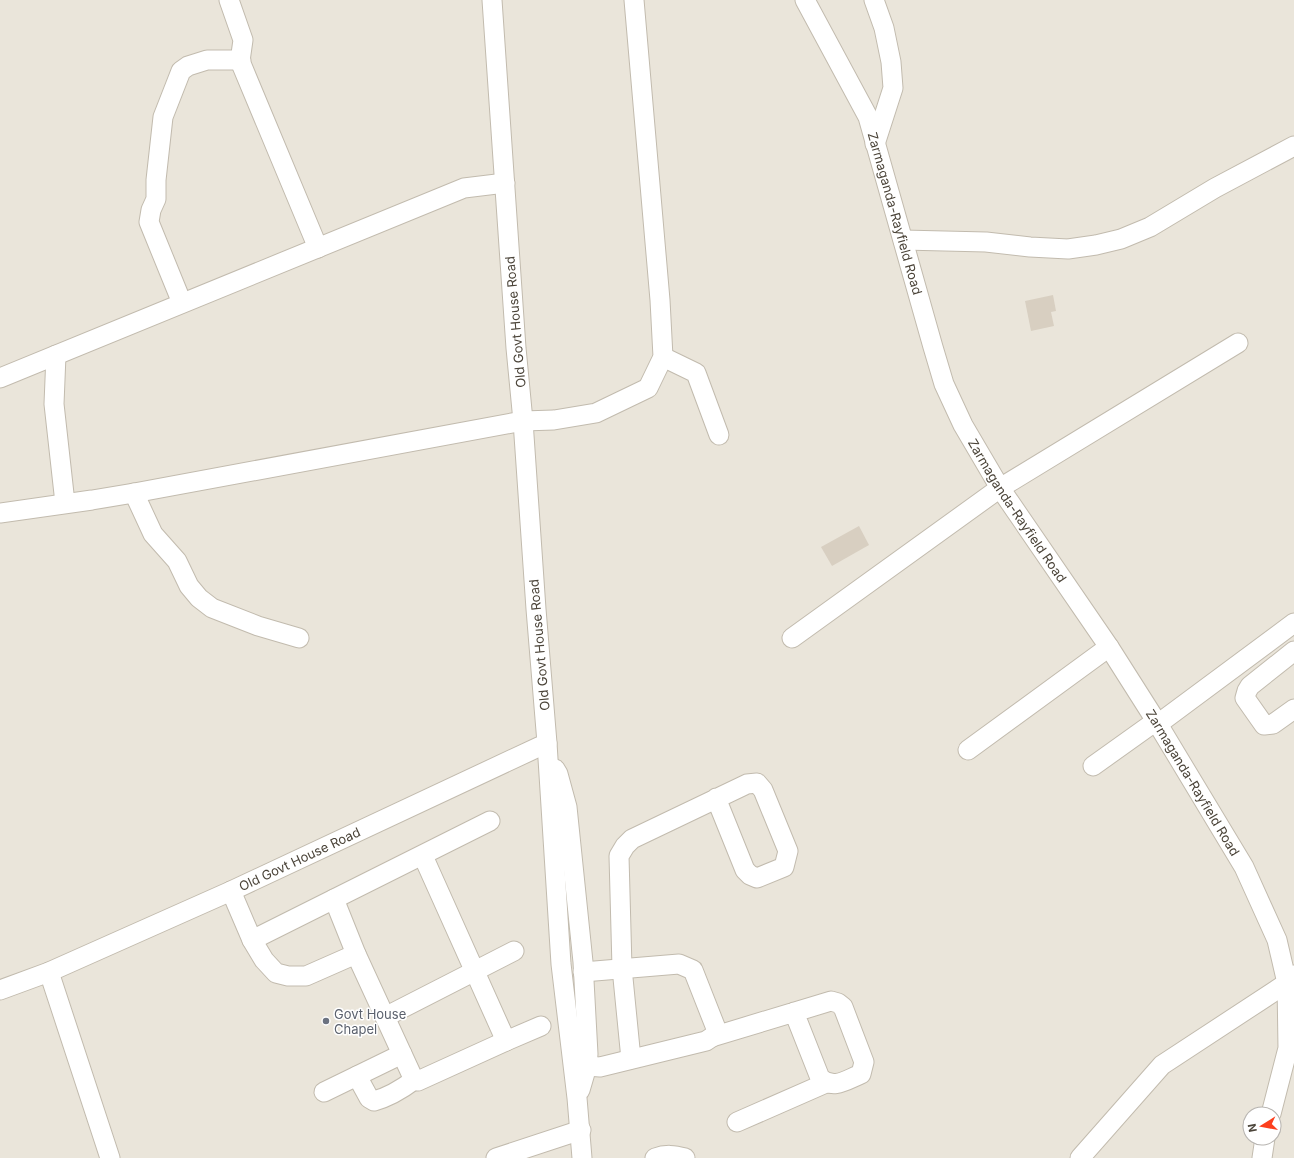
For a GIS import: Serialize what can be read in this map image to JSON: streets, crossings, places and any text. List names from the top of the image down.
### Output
{
  "streets": {
    "street": ["Zarmaganda-Rayfield Road", "Old Govt House Road"]
  },
  "places": ["Govt House Chapel"],
  "north": "left"
}
